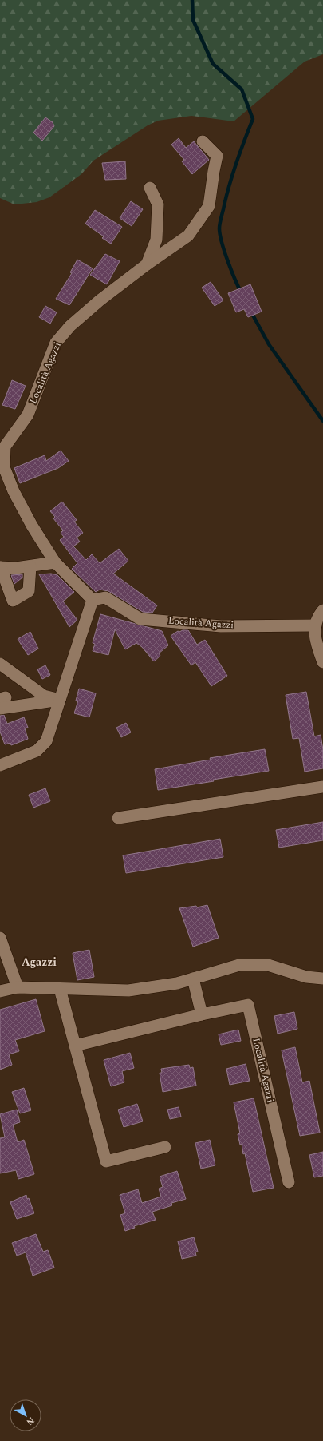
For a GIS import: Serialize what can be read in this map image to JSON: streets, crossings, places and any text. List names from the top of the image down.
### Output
{
  "streets": {
    "street": ["Località Agazzi"]
  },
  "districts": ["Agazzi"],
  "north": "bottom right"
}
